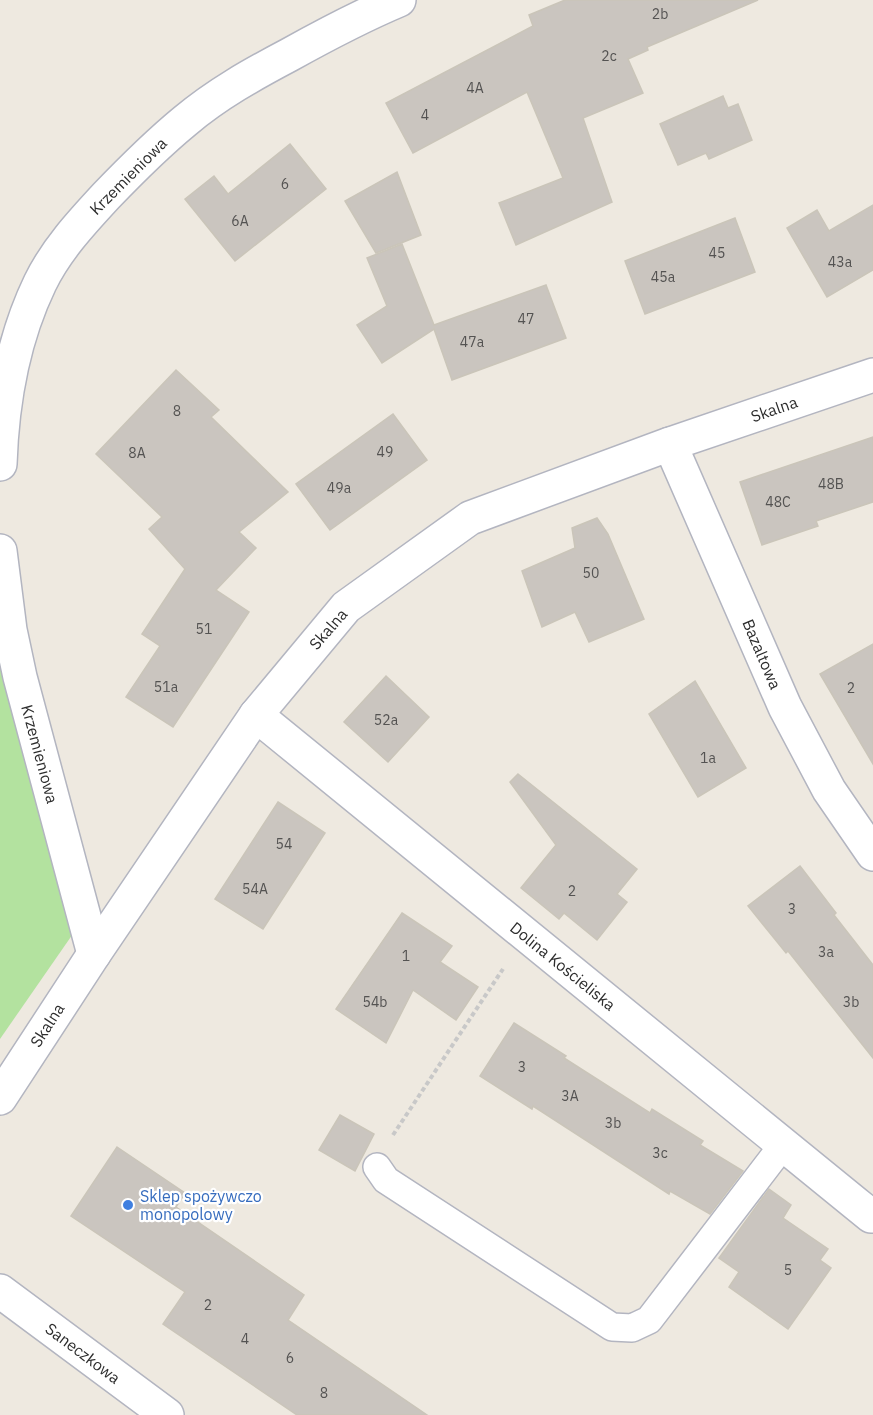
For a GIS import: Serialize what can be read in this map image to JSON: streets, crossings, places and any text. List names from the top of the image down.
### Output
{
  "streets": {
    "street": [
      "Krzemieniowa",
      "Skalna",
      "Bazaltowa",
      "Dolina Kościeliska",
      "Saneczkowa"
    ]
  },
  "crossings": [
    ["Krzemieniowa", "Skalna"],
    ["Skalna", "Bazaltowa"],
    ["Skalna", "Dolina Kościeliska"]
  ],
  "places": ["Sklep spożywczo monopolowy"],
  "house_numbers": [
    "2b",
    "2c",
    "4A",
    "4",
    "6",
    "6A",
    "45",
    "43a",
    "45a",
    "47",
    "47a",
    "8",
    "49",
    "8A",
    "48B",
    "49a",
    "48C",
    "50",
    "51",
    "51a",
    "2",
    "52a",
    "1a",
    "54",
    "54A",
    "2",
    "3",
    "3a",
    "1",
    "54b",
    "3b",
    "3",
    "3A",
    "3b",
    "3c",
    "5",
    "2",
    "4",
    "6",
    "8"
  ]
}
